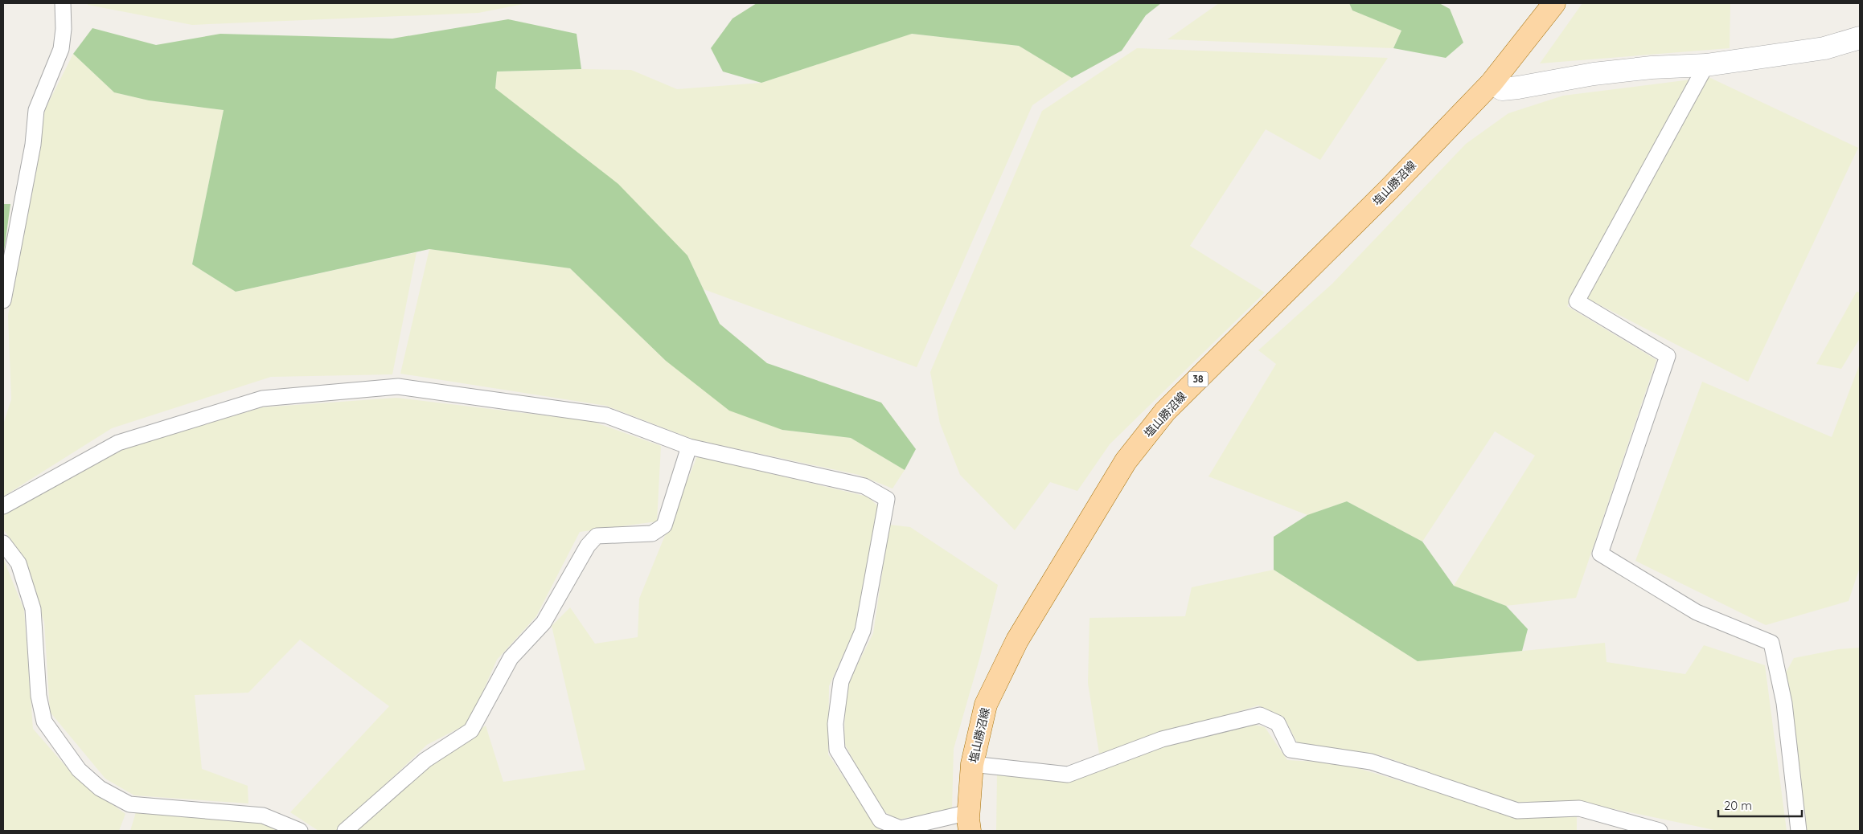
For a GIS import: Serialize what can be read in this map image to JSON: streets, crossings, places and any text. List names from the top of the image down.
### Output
{
  "streets": {
    "main road": ["塩山勝沼線", "38"]
  },
  "scale_bar": "20 m"
}
